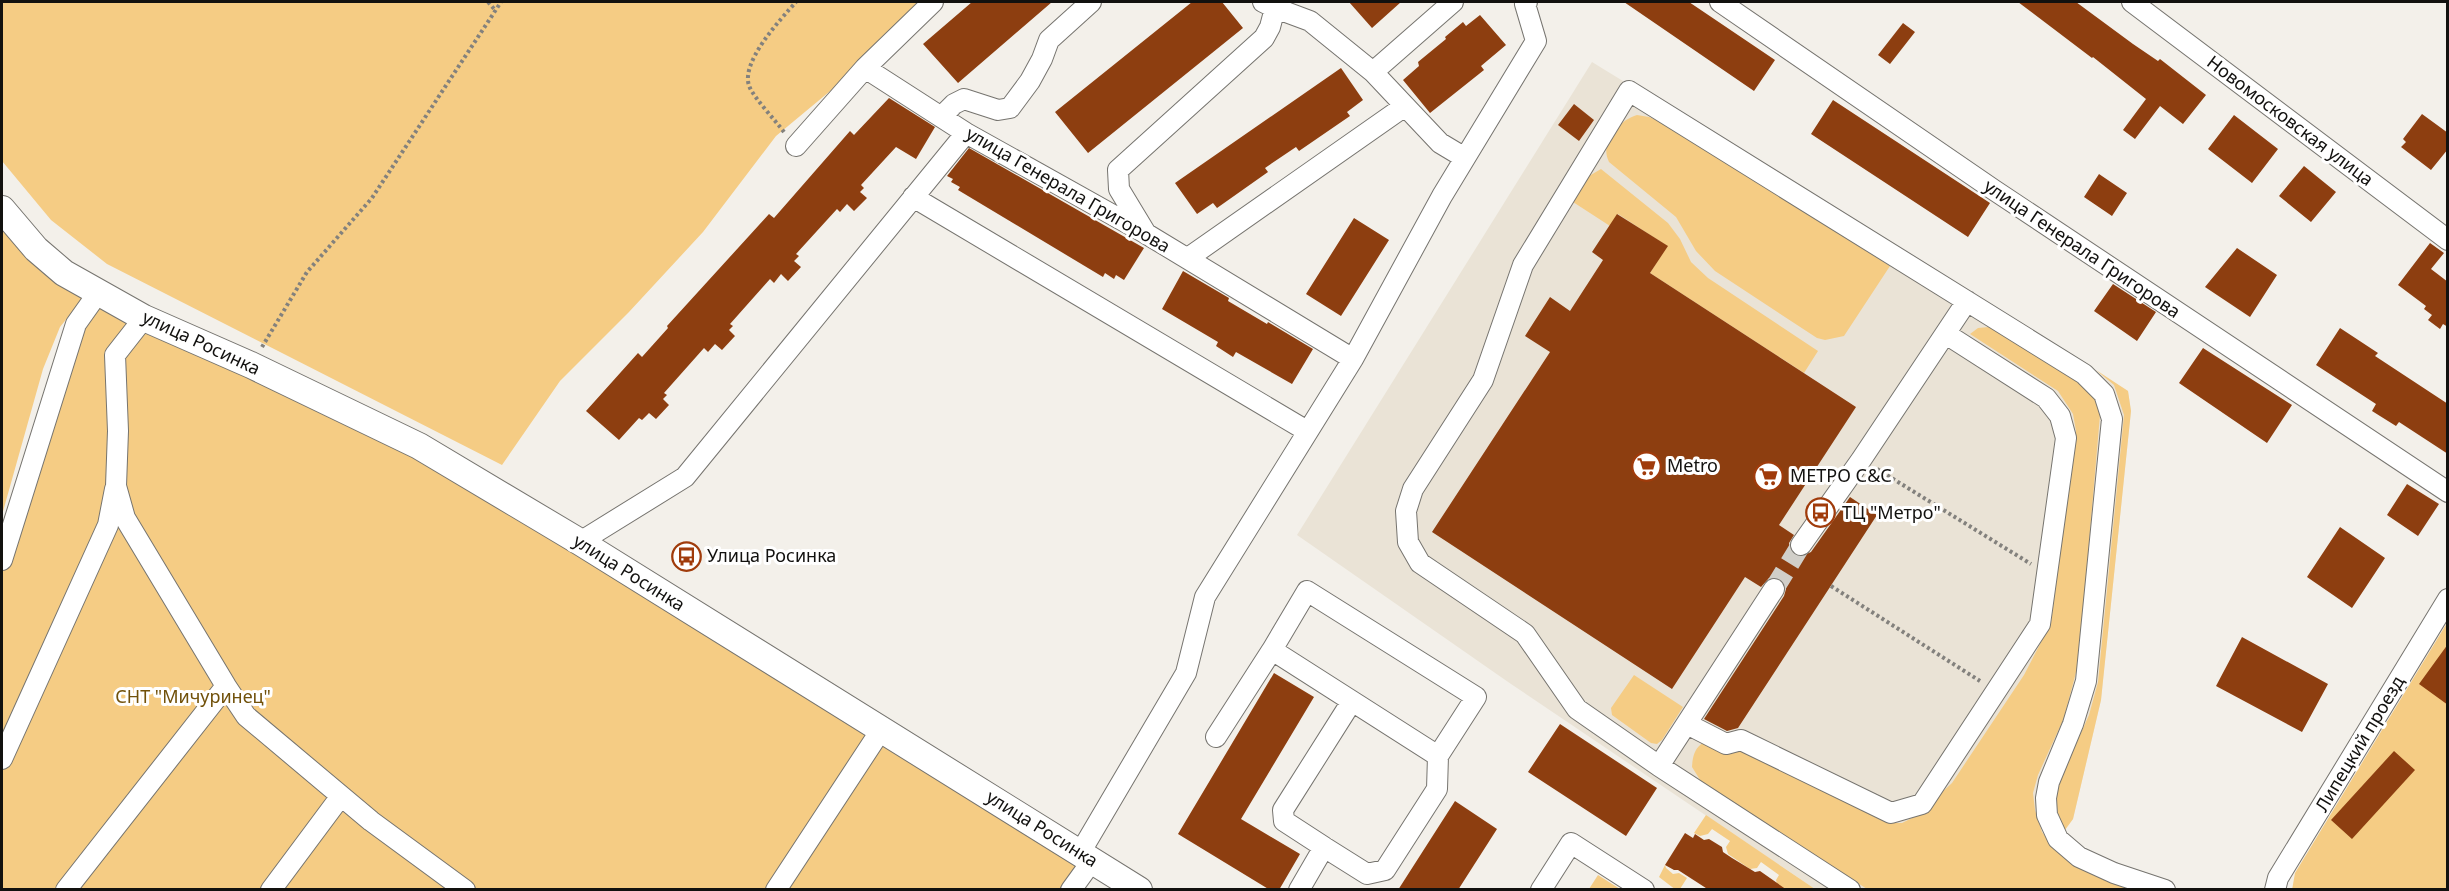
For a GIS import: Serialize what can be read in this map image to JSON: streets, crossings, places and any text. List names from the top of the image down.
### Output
{
  "streets": {
    "main road": ["улица Росинка"],
    "street": ["Новомосковская улица", "улица Генерала Григорова", "Липецкий проезд"]
  },
  "parks": ["СНТ \"Мичуринец\""],
  "places": {
    "supermarket": ["Metro", "МЕТРО С&С"],
    "bus stop": ["ТЦ \"Метро\"", "Улица Росинка"]
  }
}
